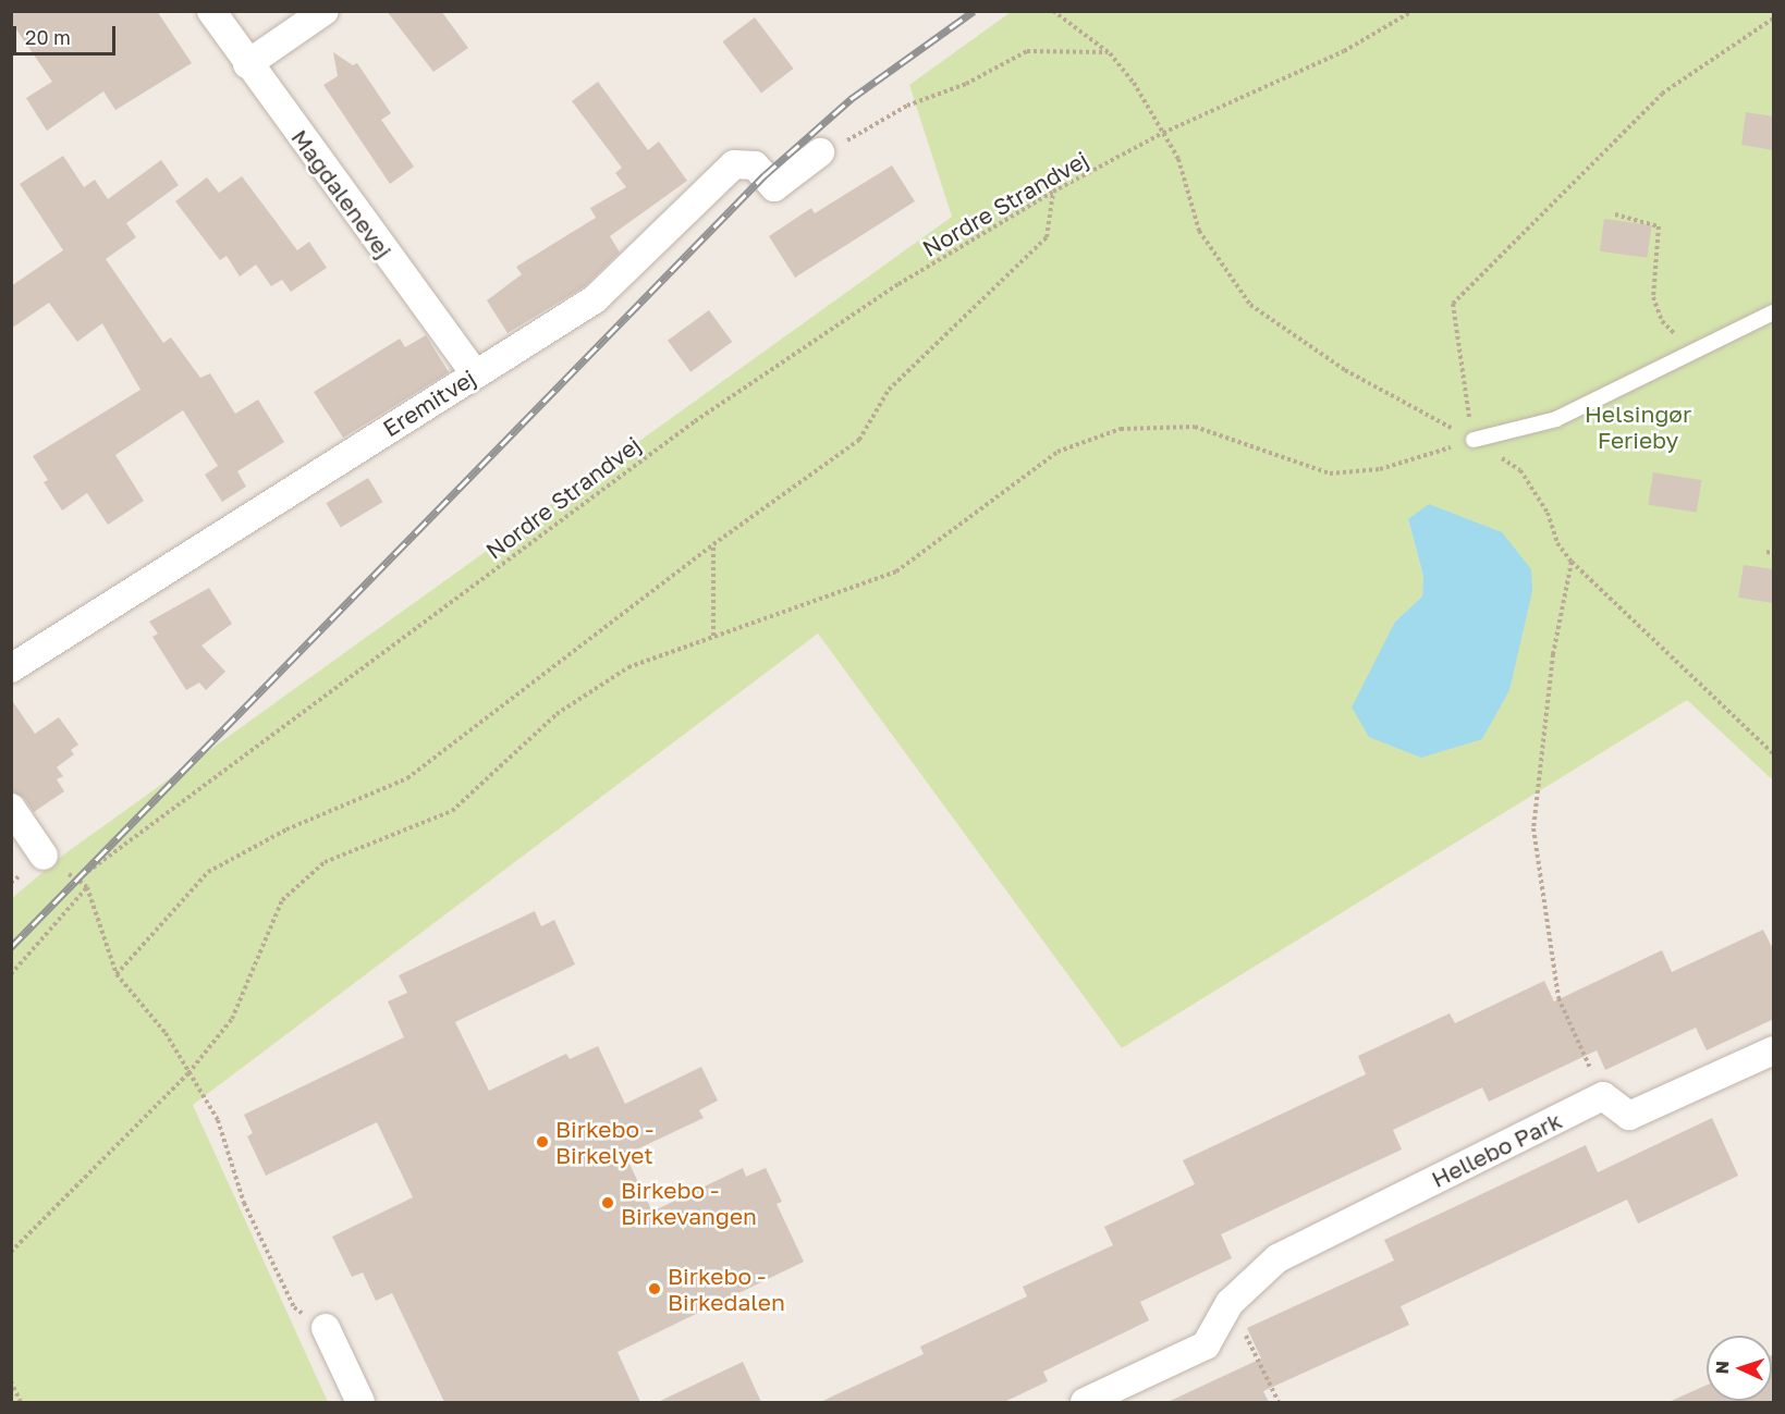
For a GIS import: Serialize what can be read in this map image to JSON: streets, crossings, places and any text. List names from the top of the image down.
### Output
{
  "streets": {
    "street": ["Magdalenevej", "Eremitvej", "Hellebo Park"],
    "path": ["Nordre Strandvej"]
  },
  "crossings": [
    ["Magdalenevej", "Eremitvej"]
  ],
  "parks": ["Helsingør Ferieby"],
  "places": ["Birkebo - Birkelyet", "Birkebo - Birkevangen", "Birkebo - Birkedalen"],
  "scale_bar": "20 m",
  "north": "left"
}
